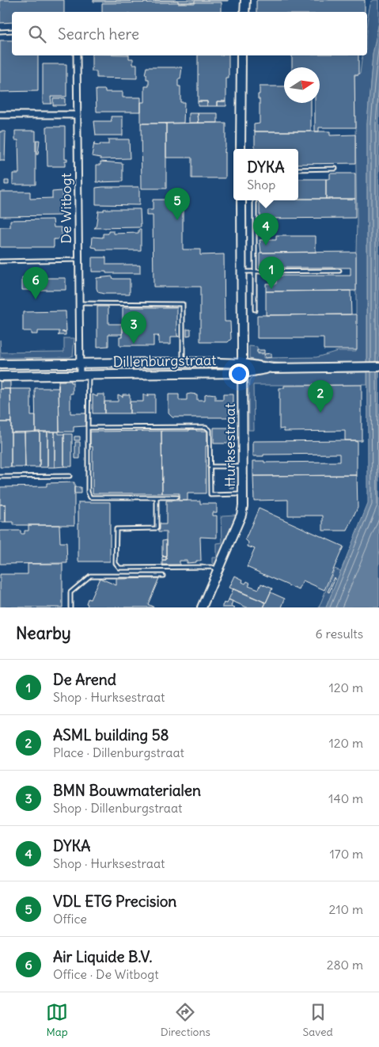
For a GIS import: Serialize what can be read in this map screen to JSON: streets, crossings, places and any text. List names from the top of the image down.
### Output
{
  "streets": {
    "street": ["De Witbogt", "Dillenburgstraat", "Hurksestraat"]
  },
  "crossings": [
    ["De Witbogt", "Dillenburgstraat"],
    ["Dillenburgstraat", "Hurksestraat"]
  ],
  "north": "right",
  "page": {
    "search": "Search here",
    "popup": ["DYKA", "Shop"],
    "pins": [
      "5",
      "4",
      "1",
      "6",
      "3",
      "2"
    ],
    "heading": ["Nearby", "6 results"],
    "list": [
      {
        "mark": "1",
        "name": "De Arend",
        "note": "Shop · Hurksestraat",
        "value": "120 m"
      },
      {
        "mark": "2",
        "name": "ASML building 58",
        "note": "Place · Dillenburgstraat",
        "value": "120 m"
      },
      {
        "mark": "3",
        "name": "BMN Bouwmaterialen",
        "note": "Shop · Dillenburgstraat",
        "value": "140 m"
      },
      {
        "mark": "4",
        "name": "DYKA",
        "note": "Shop · Hurksestraat",
        "value": "170 m"
      },
      {
        "mark": "5",
        "name": "VDL ETG Precision",
        "note": "Office",
        "value": "210 m"
      },
      {
        "mark": "6",
        "name": "Air Liquide B.V.",
        "note": "Office · De Witbogt",
        "value": "280 m"
      }
    ],
    "nav": ["Map", "Directions", "Saved"]
  }
}
